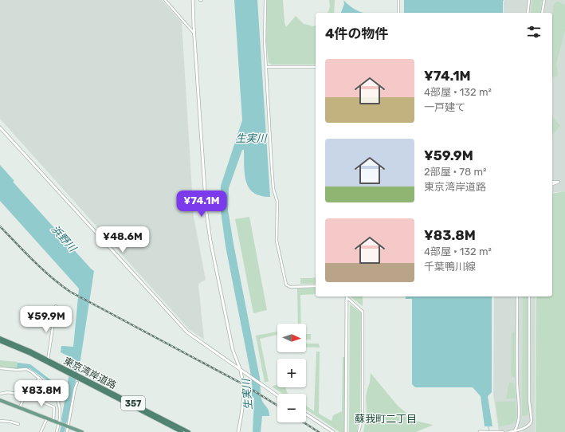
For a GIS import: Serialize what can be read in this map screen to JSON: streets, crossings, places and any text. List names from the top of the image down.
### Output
{
  "streets": {
    "highway": ["東京湾岸道路", "357"]
  },
  "districts": ["蘇我町二丁目"],
  "water": ["生実川", "浜野川"],
  "north": "right",
  "page": {
    "heading": "4件の物件",
    "list": [
      {
        "name": "¥74.1M",
        "note": "4部屋 · 132 m² · 一戸建て"
      },
      {
        "name": "¥59.9M",
        "note": "2部屋 · 78 m² · 東京湾岸道路"
      },
      {
        "name": "¥83.8M",
        "note": "4部屋 · 132 m² · 千葉鴨川線"
      }
    ],
    "price": [
      "¥74.1M",
      "¥48.6M",
      "¥59.9M",
      "¥83.8M"
    ],
    "map_buttons": ["+", "−"]
  }
}
